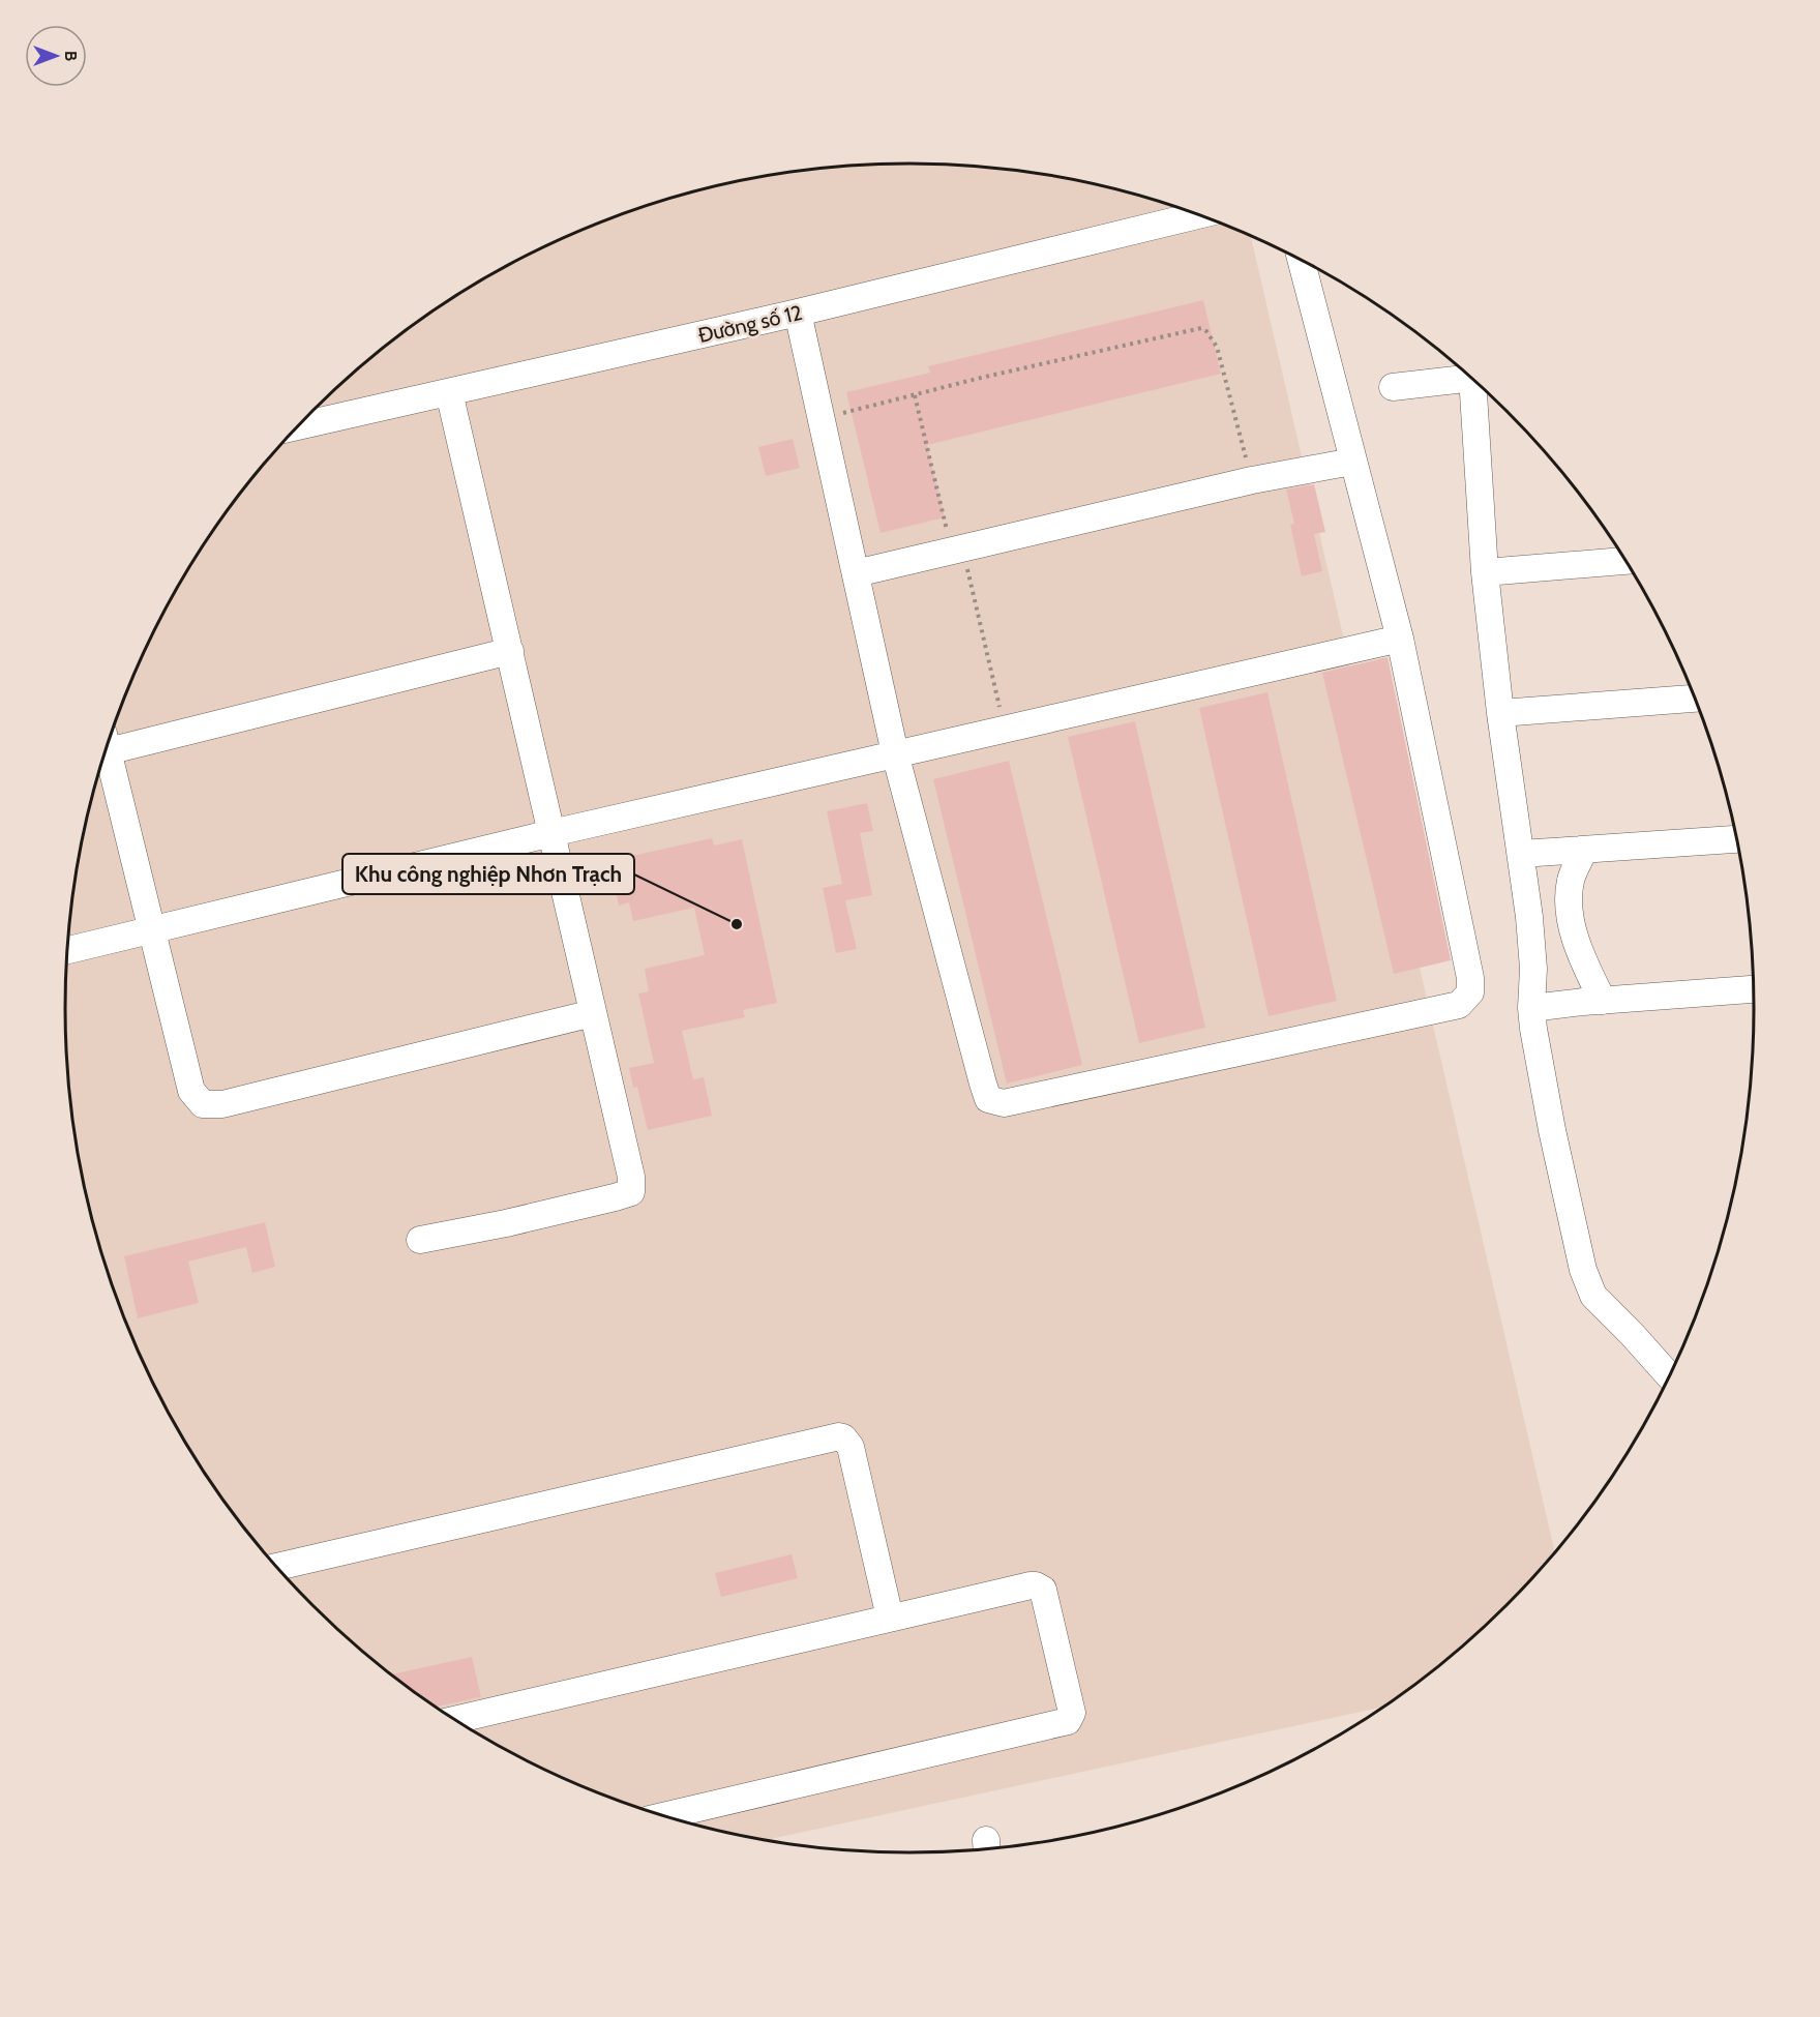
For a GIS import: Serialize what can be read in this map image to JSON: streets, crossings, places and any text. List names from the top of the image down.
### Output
{
  "streets": {
    "street": ["Đường số 12"]
  },
  "places": ["Khu công nghiệp Nhơn Trạch"],
  "north": "right"
}
